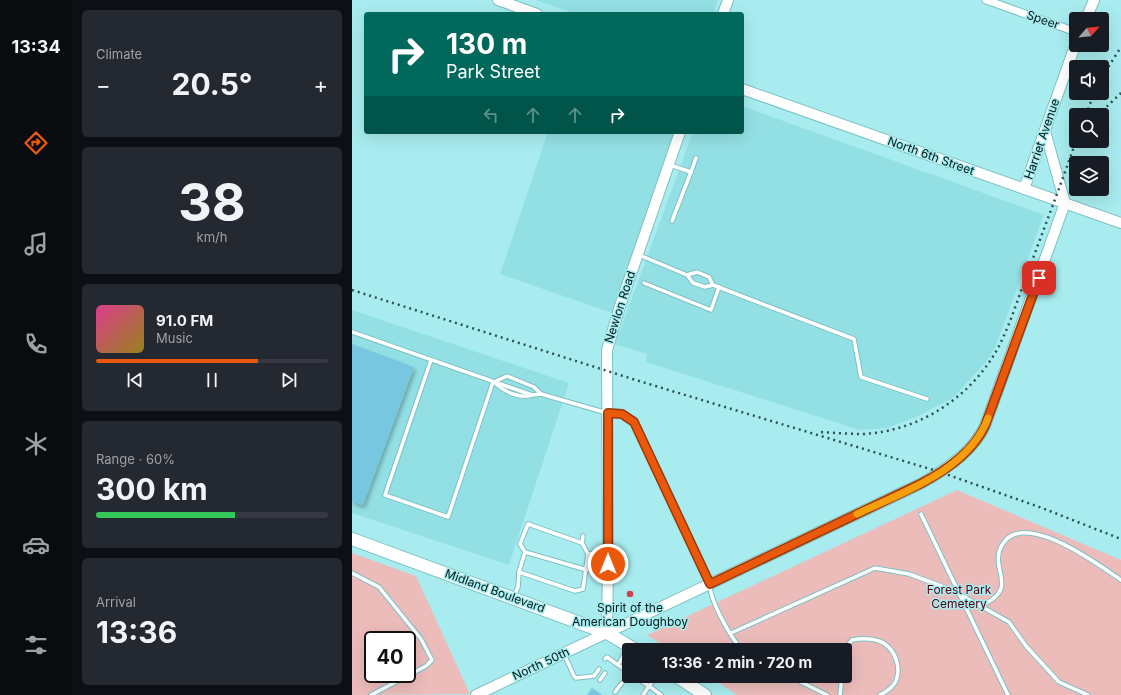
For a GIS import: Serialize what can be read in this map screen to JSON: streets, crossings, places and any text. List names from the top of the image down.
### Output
{
  "streets": {
    "main road": ["Midland Boulevard"],
    "street": [
      "Speer",
      "Harriet Avenue",
      "North 6th Street",
      "Newlon Road",
      "North 50th"
    ]
  },
  "crossings": [
    ["Harriet Avenue", "North 6th Street"],
    ["North 6th Street", "North 50th"],
    ["Newlon Road", "Midland Boulevard"],
    ["Newlon Road", "North 50th"],
    ["Midland Boulevard", "North 50th"]
  ],
  "parks": ["Forest Park Cemetery"],
  "places": ["Spirit of the American Doughboy"],
  "north": "top right",
  "page": {
    "tabs": "13:34",
    "tile": [
      "Climate",
      ["38", "km/h"],
      ["Range · 60%", "300 km"],
      ["Arrival", "13:36"]
    ],
    "turn": ["130 m", "Park Street"],
    "heat": ["−", "20.5°", "+"],
    "song": ["91.0 FM", "Music"],
    "limit": "40",
    "trip": "13:36 · 2 min · 720 m"
  }
}
